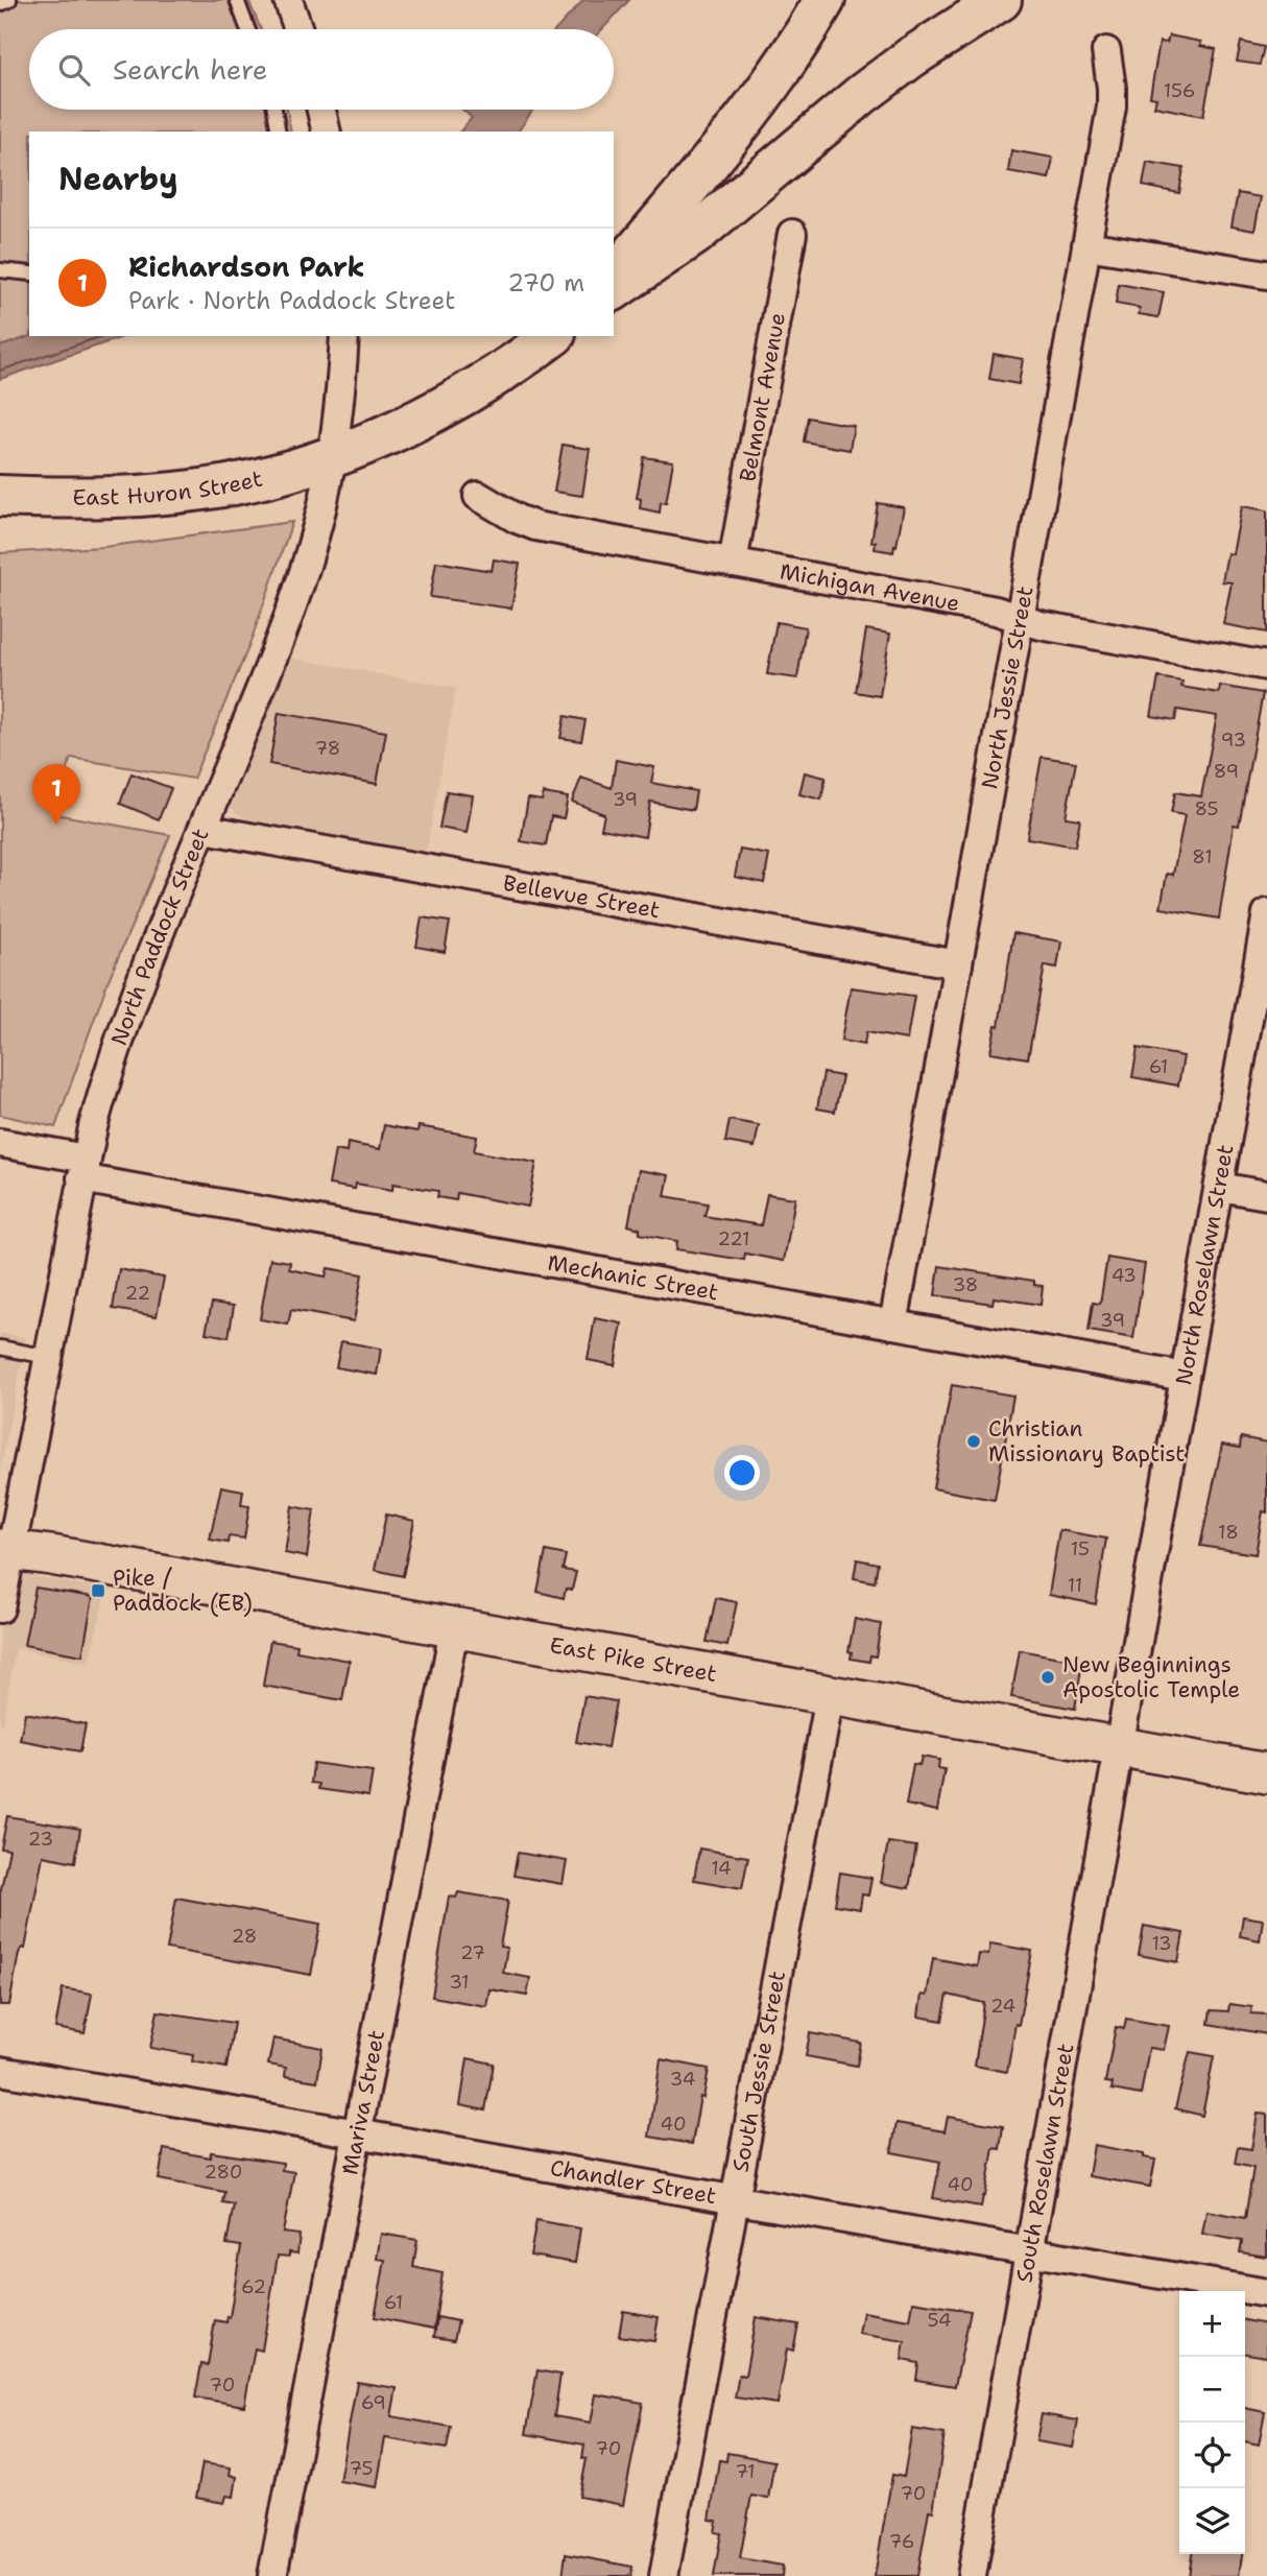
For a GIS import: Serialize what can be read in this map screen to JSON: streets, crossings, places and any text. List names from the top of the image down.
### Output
{
  "streets": {
    "highway": ["East Huron Street"],
    "street": [
      "Belmont Avenue",
      "Michigan Avenue",
      "North Jessie Street",
      "Bellevue Street",
      "North Paddock Street",
      "North Roselawn Street",
      "Mechanic Street",
      "East Pike Street",
      "South Jessie Street",
      "Mariva Street",
      "South Roselawn Street",
      "Chandler Street"
    ]
  },
  "crossings": [
    ["Belmont Avenue", "Michigan Avenue"],
    ["East Huron Street", "North Paddock Street"],
    ["Michigan Avenue", "North Jessie Street"],
    ["North Jessie Street", "Bellevue Street"],
    ["North Jessie Street", "Mechanic Street"],
    ["Bellevue Street", "North Paddock Street"],
    ["North Paddock Street", "Mechanic Street"],
    ["North Paddock Street", "East Pike Street"],
    ["North Roselawn Street", "Mechanic Street"],
    ["North Roselawn Street", "East Pike Street"],
    ["North Roselawn Street", "South Roselawn Street"],
    ["East Pike Street", "South Jessie Street"],
    ["East Pike Street", "Mariva Street"],
    ["East Pike Street", "South Roselawn Street"],
    ["South Jessie Street", "Chandler Street"],
    ["Mariva Street", "Chandler Street"],
    ["South Roselawn Street", "Chandler Street"]
  ],
  "places": {
    "other": ["Christian Missionary Baptist", "New Beginnings Apostolic Temple"],
    "transit": ["Pike / Paddock (EB)"]
  },
  "house_numbers": [
    "156",
    "93",
    "78",
    "89",
    "39",
    "85",
    "81",
    "61",
    "221",
    "43",
    "38",
    "22",
    "39",
    "18",
    "15",
    "11",
    "23",
    "14",
    "28",
    "13",
    "27",
    "31",
    "24",
    "34",
    "40",
    "280",
    "40",
    "62",
    "61",
    "54",
    "70",
    "69",
    "70",
    "75",
    "71",
    "70",
    "76"
  ],
  "page": {
    "search": "Search here",
    "heading": "Nearby",
    "list": [
      {
        "mark": "1",
        "name": "Richardson Park",
        "note": "Park · North Paddock Street",
        "value": "270 m"
      }
    ],
    "pins": "1",
    "map_buttons": ["+", "−"]
  }
}
